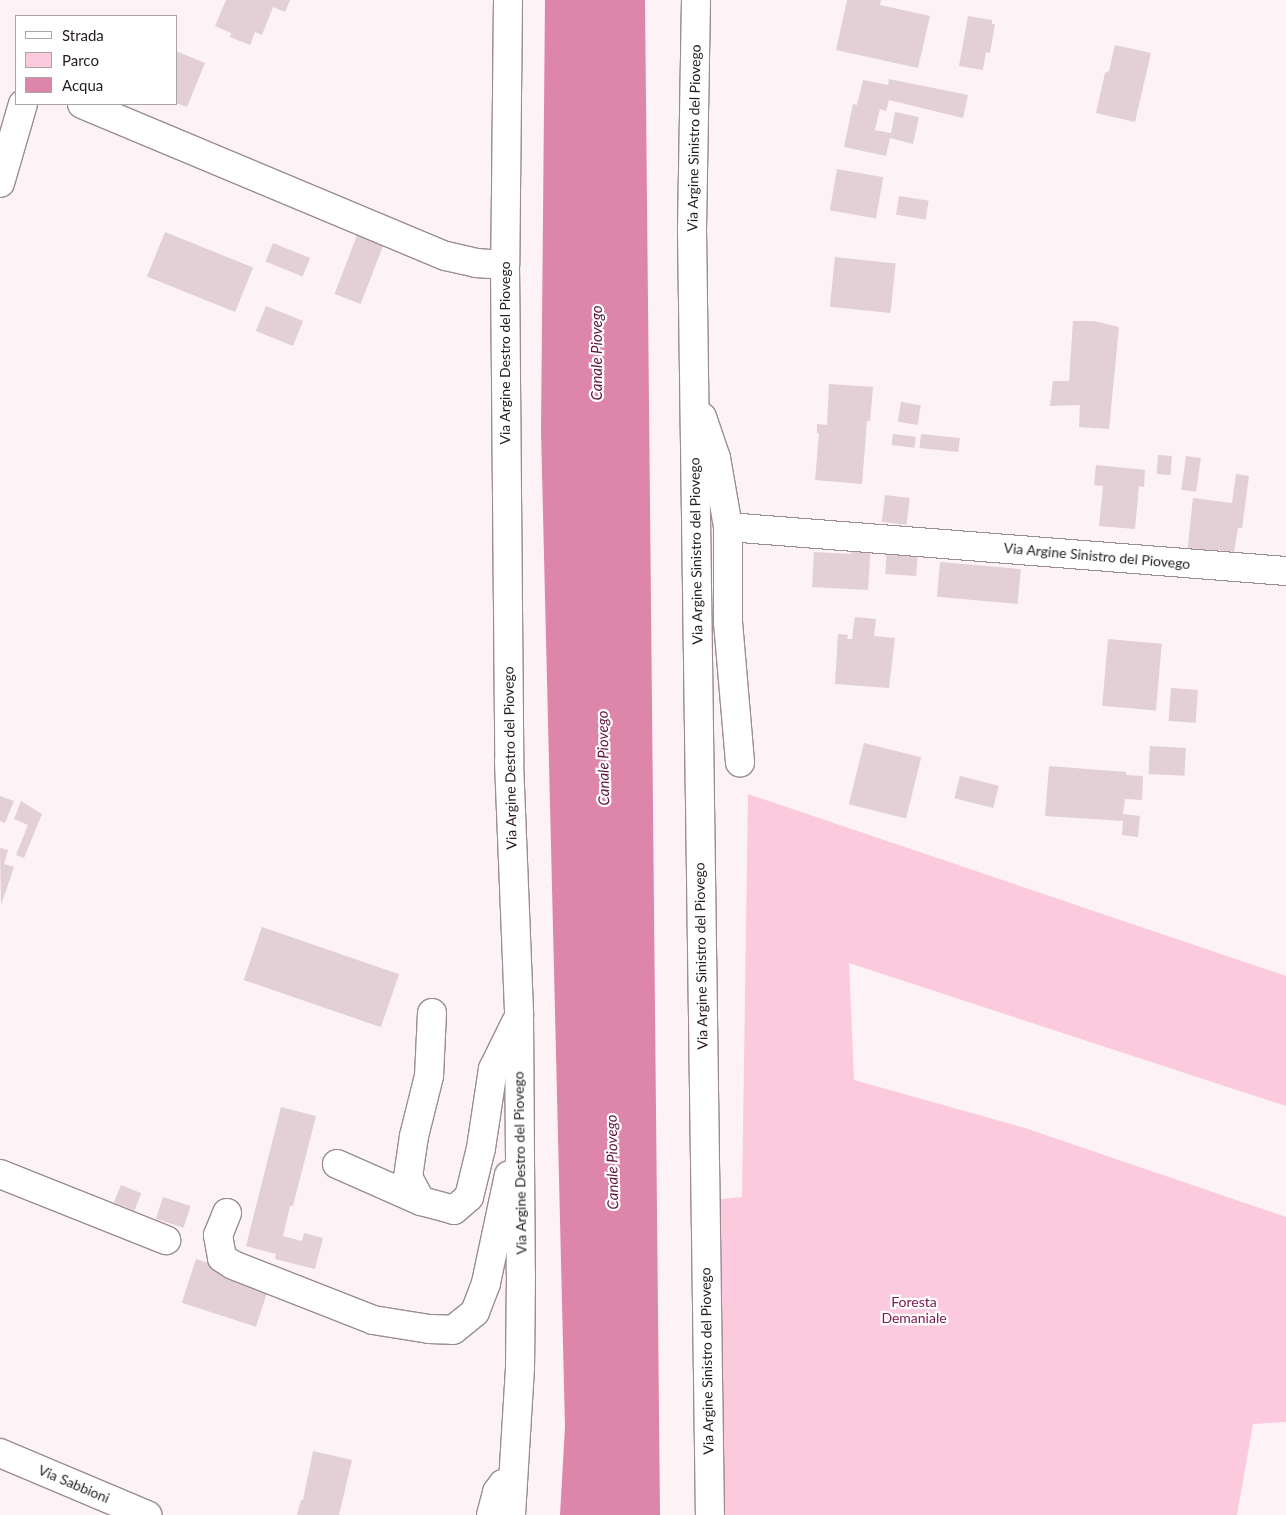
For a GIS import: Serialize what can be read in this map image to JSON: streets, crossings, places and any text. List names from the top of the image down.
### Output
{
  "streets": {
    "street": ["Via Argine Sinistro del Piovego", "Via Argine Destro del Piovego", "Via Sabbioni"]
  },
  "water": ["Canale Piovego"],
  "parks": ["Foresta Demaniale"],
  "legend": ["Strada", "Parco", "Acqua"]
}
